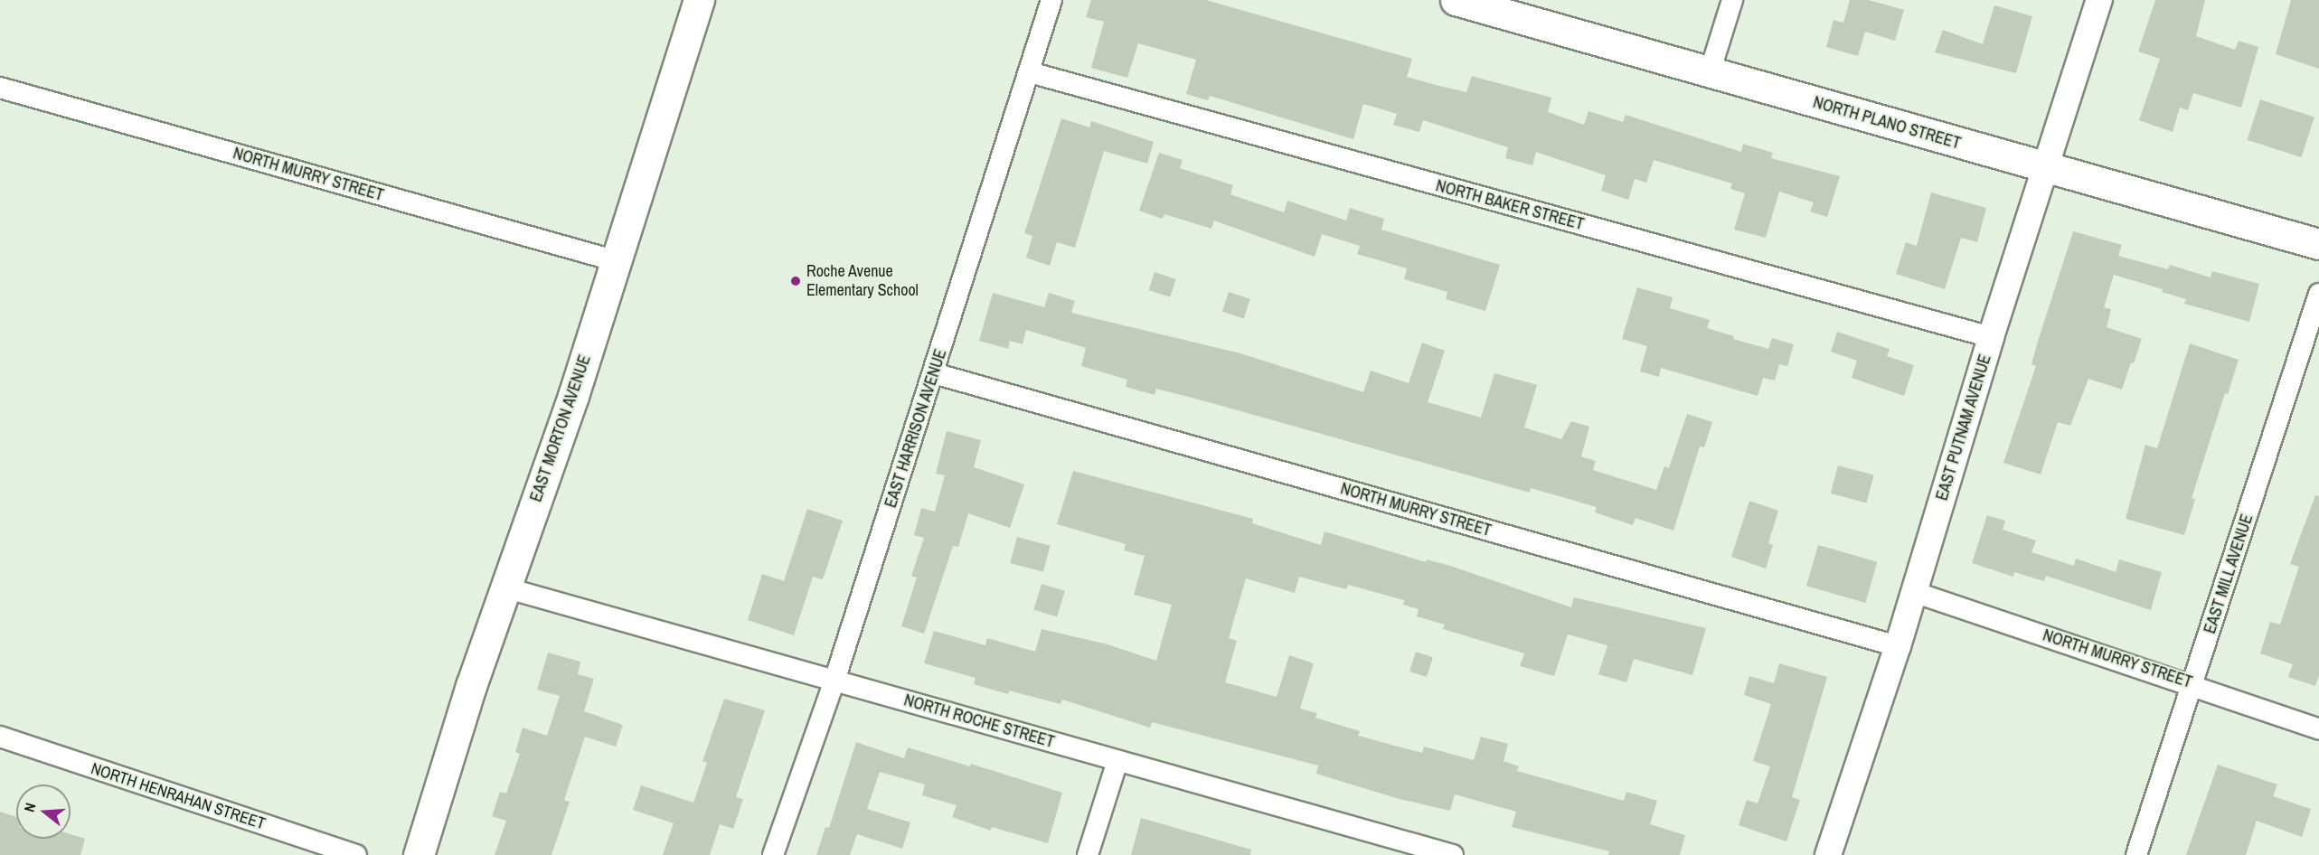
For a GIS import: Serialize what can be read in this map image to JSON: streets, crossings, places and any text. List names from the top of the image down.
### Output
{
  "streets": {
    "main road": ["NORTH PLANO STREET", "EAST MORTON AVENUE"],
    "street": [
      "NORTH MURRY STREET",
      "NORTH BAKER STREET",
      "EAST PUTNAM AVENUE",
      "EAST HARRISON AVENUE",
      "EAST MILL AVENUE",
      "NORTH ROCHE STREET",
      "NORTH HENRAHAN STREET"
    ]
  },
  "crossings": [
    ["NORTH PLANO STREET", "EAST PUTNAM AVENUE"],
    ["NORTH MURRY STREET", "EAST PUTNAM AVENUE"],
    ["NORTH MURRY STREET", "EAST MORTON AVENUE"],
    ["NORTH MURRY STREET", "EAST HARRISON AVENUE"],
    ["NORTH MURRY STREET", "EAST MILL AVENUE"],
    ["NORTH BAKER STREET", "EAST PUTNAM AVENUE"],
    ["NORTH BAKER STREET", "EAST HARRISON AVENUE"],
    ["EAST MORTON AVENUE", "NORTH ROCHE STREET"],
    ["EAST HARRISON AVENUE", "NORTH ROCHE STREET"]
  ],
  "places": ["Roche Avenue Elementary School"],
  "north": "left"
}
